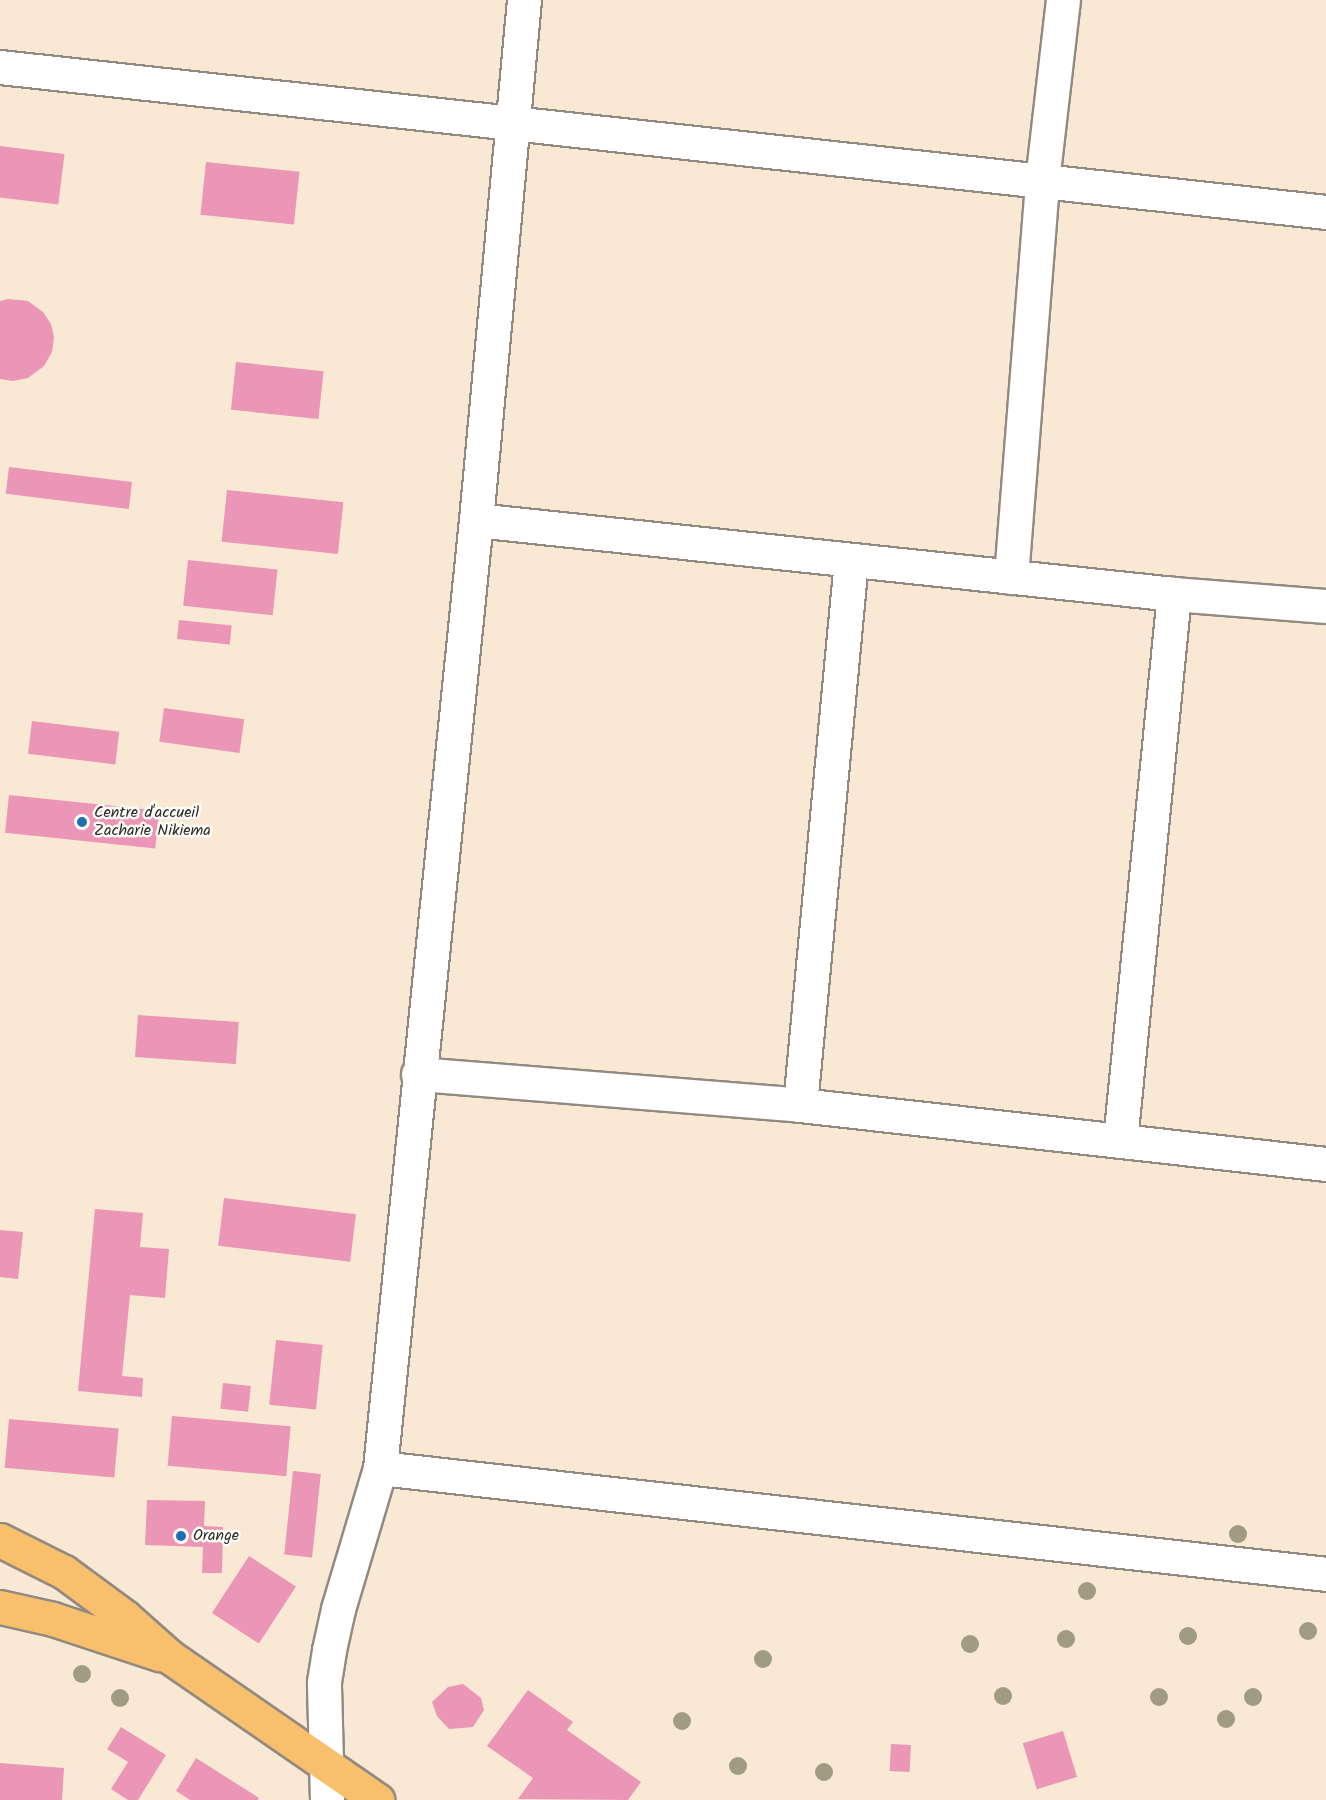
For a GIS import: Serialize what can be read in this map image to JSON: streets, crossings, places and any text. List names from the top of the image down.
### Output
{
  "places": ["Centre d'accueil Zacharie Nikiema", "Orange"]
}
